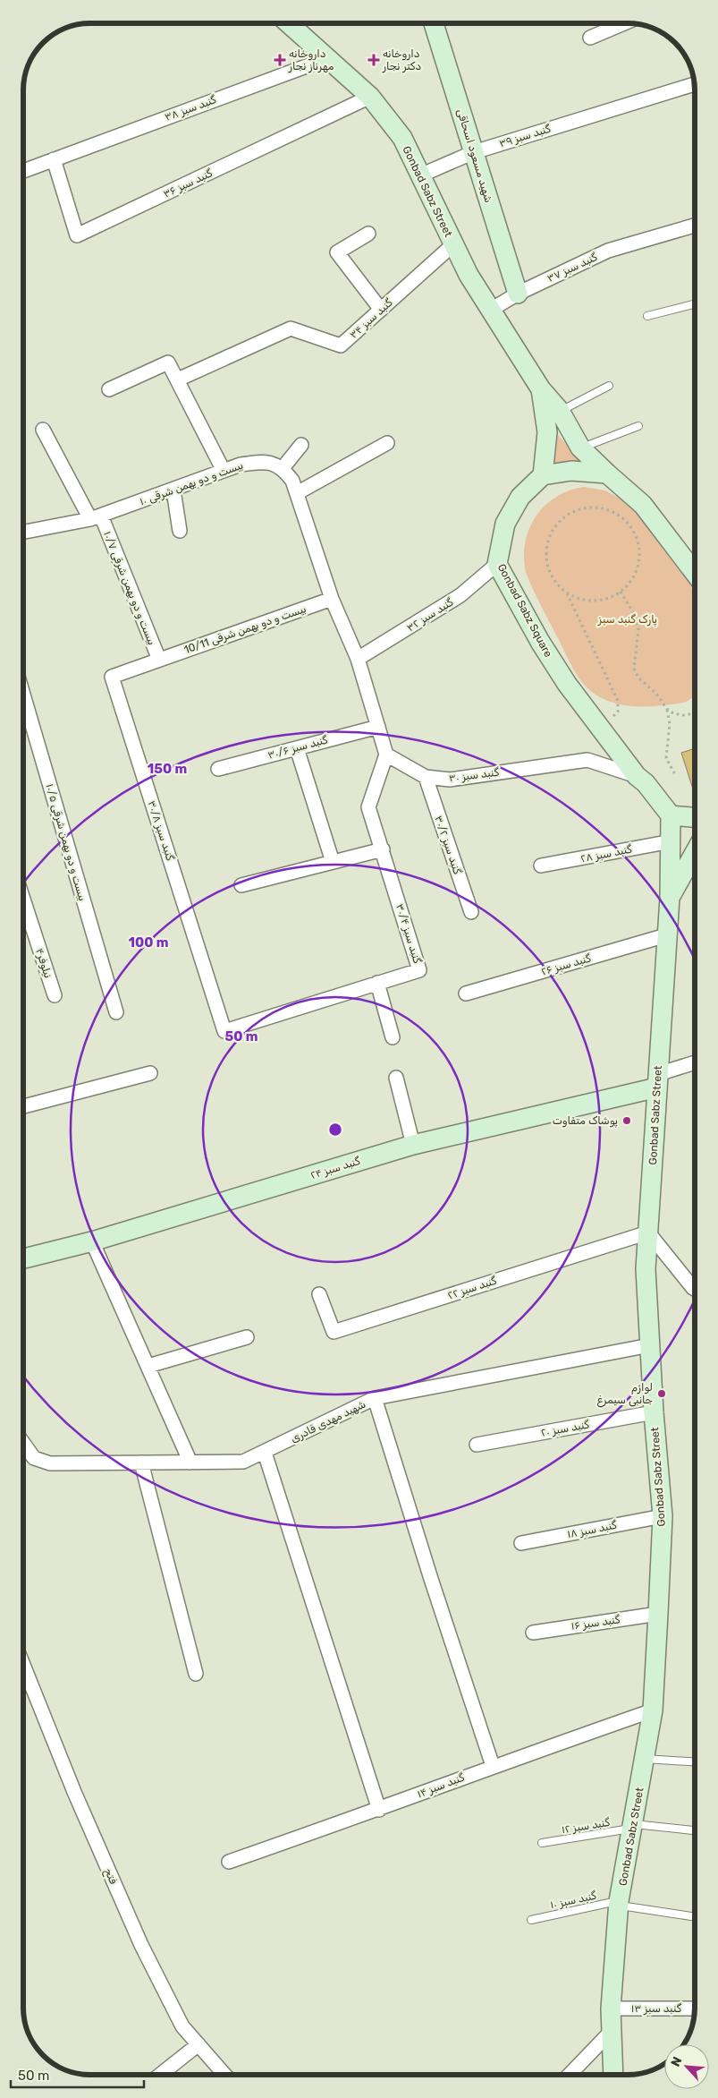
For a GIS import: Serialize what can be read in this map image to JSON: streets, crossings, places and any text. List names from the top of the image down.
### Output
{
  "streets": {
    "main road": [
      "شهید مسعود اسحاقی",
      "Gonbad Sabz Street",
      "Gonbad Sabz Square",
      "گنبد سبز ۲۴"
    ],
    "street": [
      "گنبد سبز ۳۸",
      "گنبد سبز ۳۹",
      "گنبد سبز ۳۶",
      "گنبد سبز ۳۷",
      "گنبد سبز ۳۴",
      "بیست و دو بهمن شرقی ۱۰",
      "بیست و دو بهمن شرقی ۱۰/۷",
      "گنبد سبز ۳۲",
      "بیست و دو بهمن شرقی 10/11",
      "گنبد سبز ۳۰/۶",
      "گنبد سبز ۳۰",
      "گنبد سبز ۳۰/۸",
      "بیست و دو بهمن شرقی ۱۰/۵",
      "گنبد سبز ۳۰/۲",
      "گنبد سبز ۲۸",
      "گنبد سبز ۳۰/۴",
      "نیلوفر۴",
      "گنبد سبز ۲۶",
      "گنبد سبز ۲۲",
      "شهید مهدی قادری",
      "گنبد سبز ۲۰",
      "گنبد سبز ۱۸",
      "گنبد سبز ۱۶",
      "گنبد سبز ۱۴",
      "فتح",
      "گنبد سبز ۱۳"
    ],
    "lane": ["گنبد سبز ۱۲", "گنبد سبز ۱۰"]
  },
  "crossings": [
    ["گنبد سبز ۳۸", "گنبد سبز ۳۶"],
    ["گنبد سبز ۳۸", "Gonbad Sabz Street"],
    ["گنبد سبز ۳۹", "شهید مسعود اسحاقی"],
    ["گنبد سبز ۳۹", "Gonbad Sabz Street"],
    ["شهید مسعود اسحاقی", "گنبد سبز ۳۷"],
    ["گنبد سبز ۳۶", "Gonbad Sabz Street"],
    ["Gonbad Sabz Street", "گنبد سبز ۳۷"],
    ["Gonbad Sabz Street", "گنبد سبز ۳۴"],
    ["Gonbad Sabz Street", "Gonbad Sabz Square"],
    ["Gonbad Sabz Street", "گنبد سبز ۲۸"],
    ["Gonbad Sabz Street", "گنبد سبز ۲۶"],
    ["Gonbad Sabz Street", "گنبد سبز ۲۴"],
    ["Gonbad Sabz Street", "گنبد سبز ۲۲"],
    ["Gonbad Sabz Street", "شهید مهدی قادری"],
    ["Gonbad Sabz Street", "گنبد سبز ۲۰"],
    ["Gonbad Sabz Street", "گنبد سبز ۱۸"],
    ["Gonbad Sabz Street", "گنبد سبز ۱۶"],
    ["Gonbad Sabz Street", "گنبد سبز ۱۴"],
    ["Gonbad Sabz Street", "گنبد سبز ۱۲"],
    ["Gonbad Sabz Street", "گنبد سبز ۱۰"],
    ["Gonbad Sabz Street", "گنبد سبز ۱۳"],
    ["بیست و دو بهمن شرقی ۱۰", "بیست و دو بهمن شرقی ۱۰/۷"],
    ["بیست و دو بهمن شرقی ۱۰/۷", "بیست و دو بهمن شرقی 10/11"],
    ["بیست و دو بهمن شرقی ۱۰/۷", "گنبد سبز ۳۰/۸"],
    ["Gonbad Sabz Square", "گنبد سبز ۳۲"],
    ["Gonbad Sabz Square", "گنبد سبز ۳۰"],
    ["بیست و دو بهمن شرقی 10/11", "گنبد سبز ۳۰/۸"],
    ["گنبد سبز ۳۰", "گنبد سبز ۳۰/۲"],
    ["گنبد سبز ۳۰", "گنبد سبز ۳۰/۴"],
    ["گنبد سبز ۳۰/۸", "گنبد سبز ۳۰/۴"]
  ],
  "parks": ["پارک گنبد سبز"],
  "places": {
    "health": ["داروخانه مهرناز نجار", "داروخانه دکتر نجار"],
    "other": ["پوشاک متفاوت", "لوازم جانبی سیمرغ"]
  },
  "scale_bar": "50 m",
  "north": "top left",
  "rings": ["150 m", "100 m", "50 m"]
}
